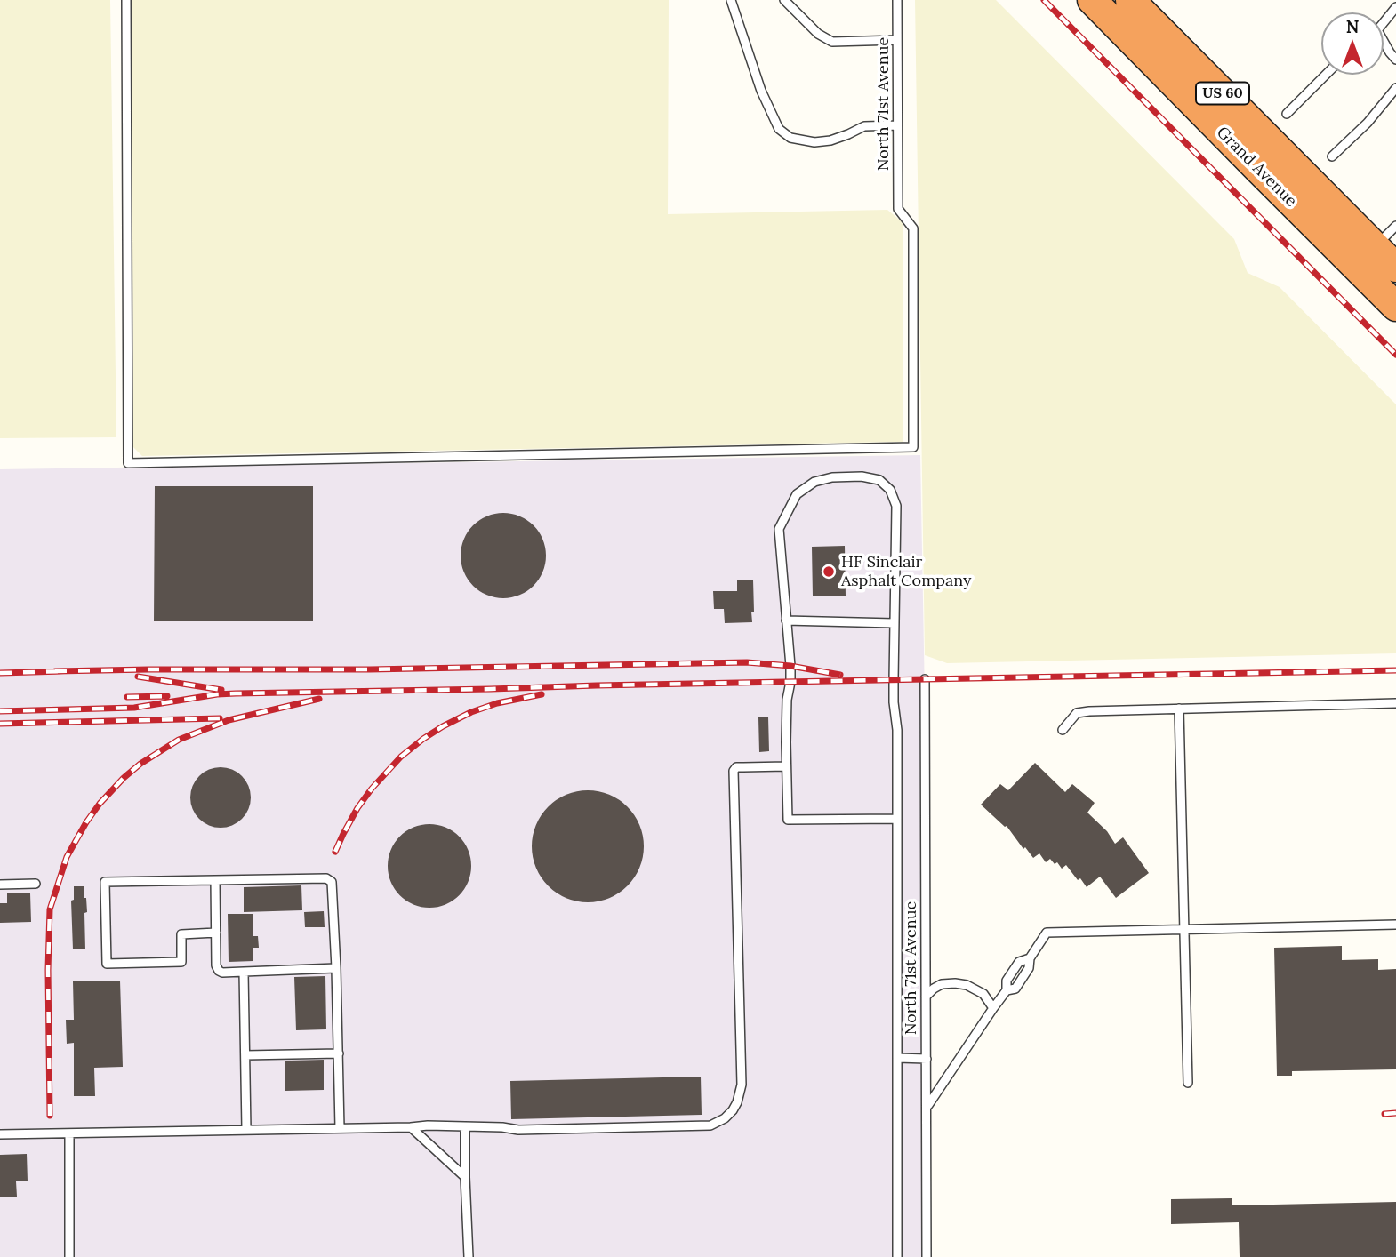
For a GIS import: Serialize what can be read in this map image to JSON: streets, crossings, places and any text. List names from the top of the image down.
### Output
{
  "streets": {
    "highway": ["US 60", "Grand Avenue"],
    "lane": ["North 71st Avenue"]
  },
  "places": ["HF Sinclair Asphalt Company"],
  "north": "top"
}
